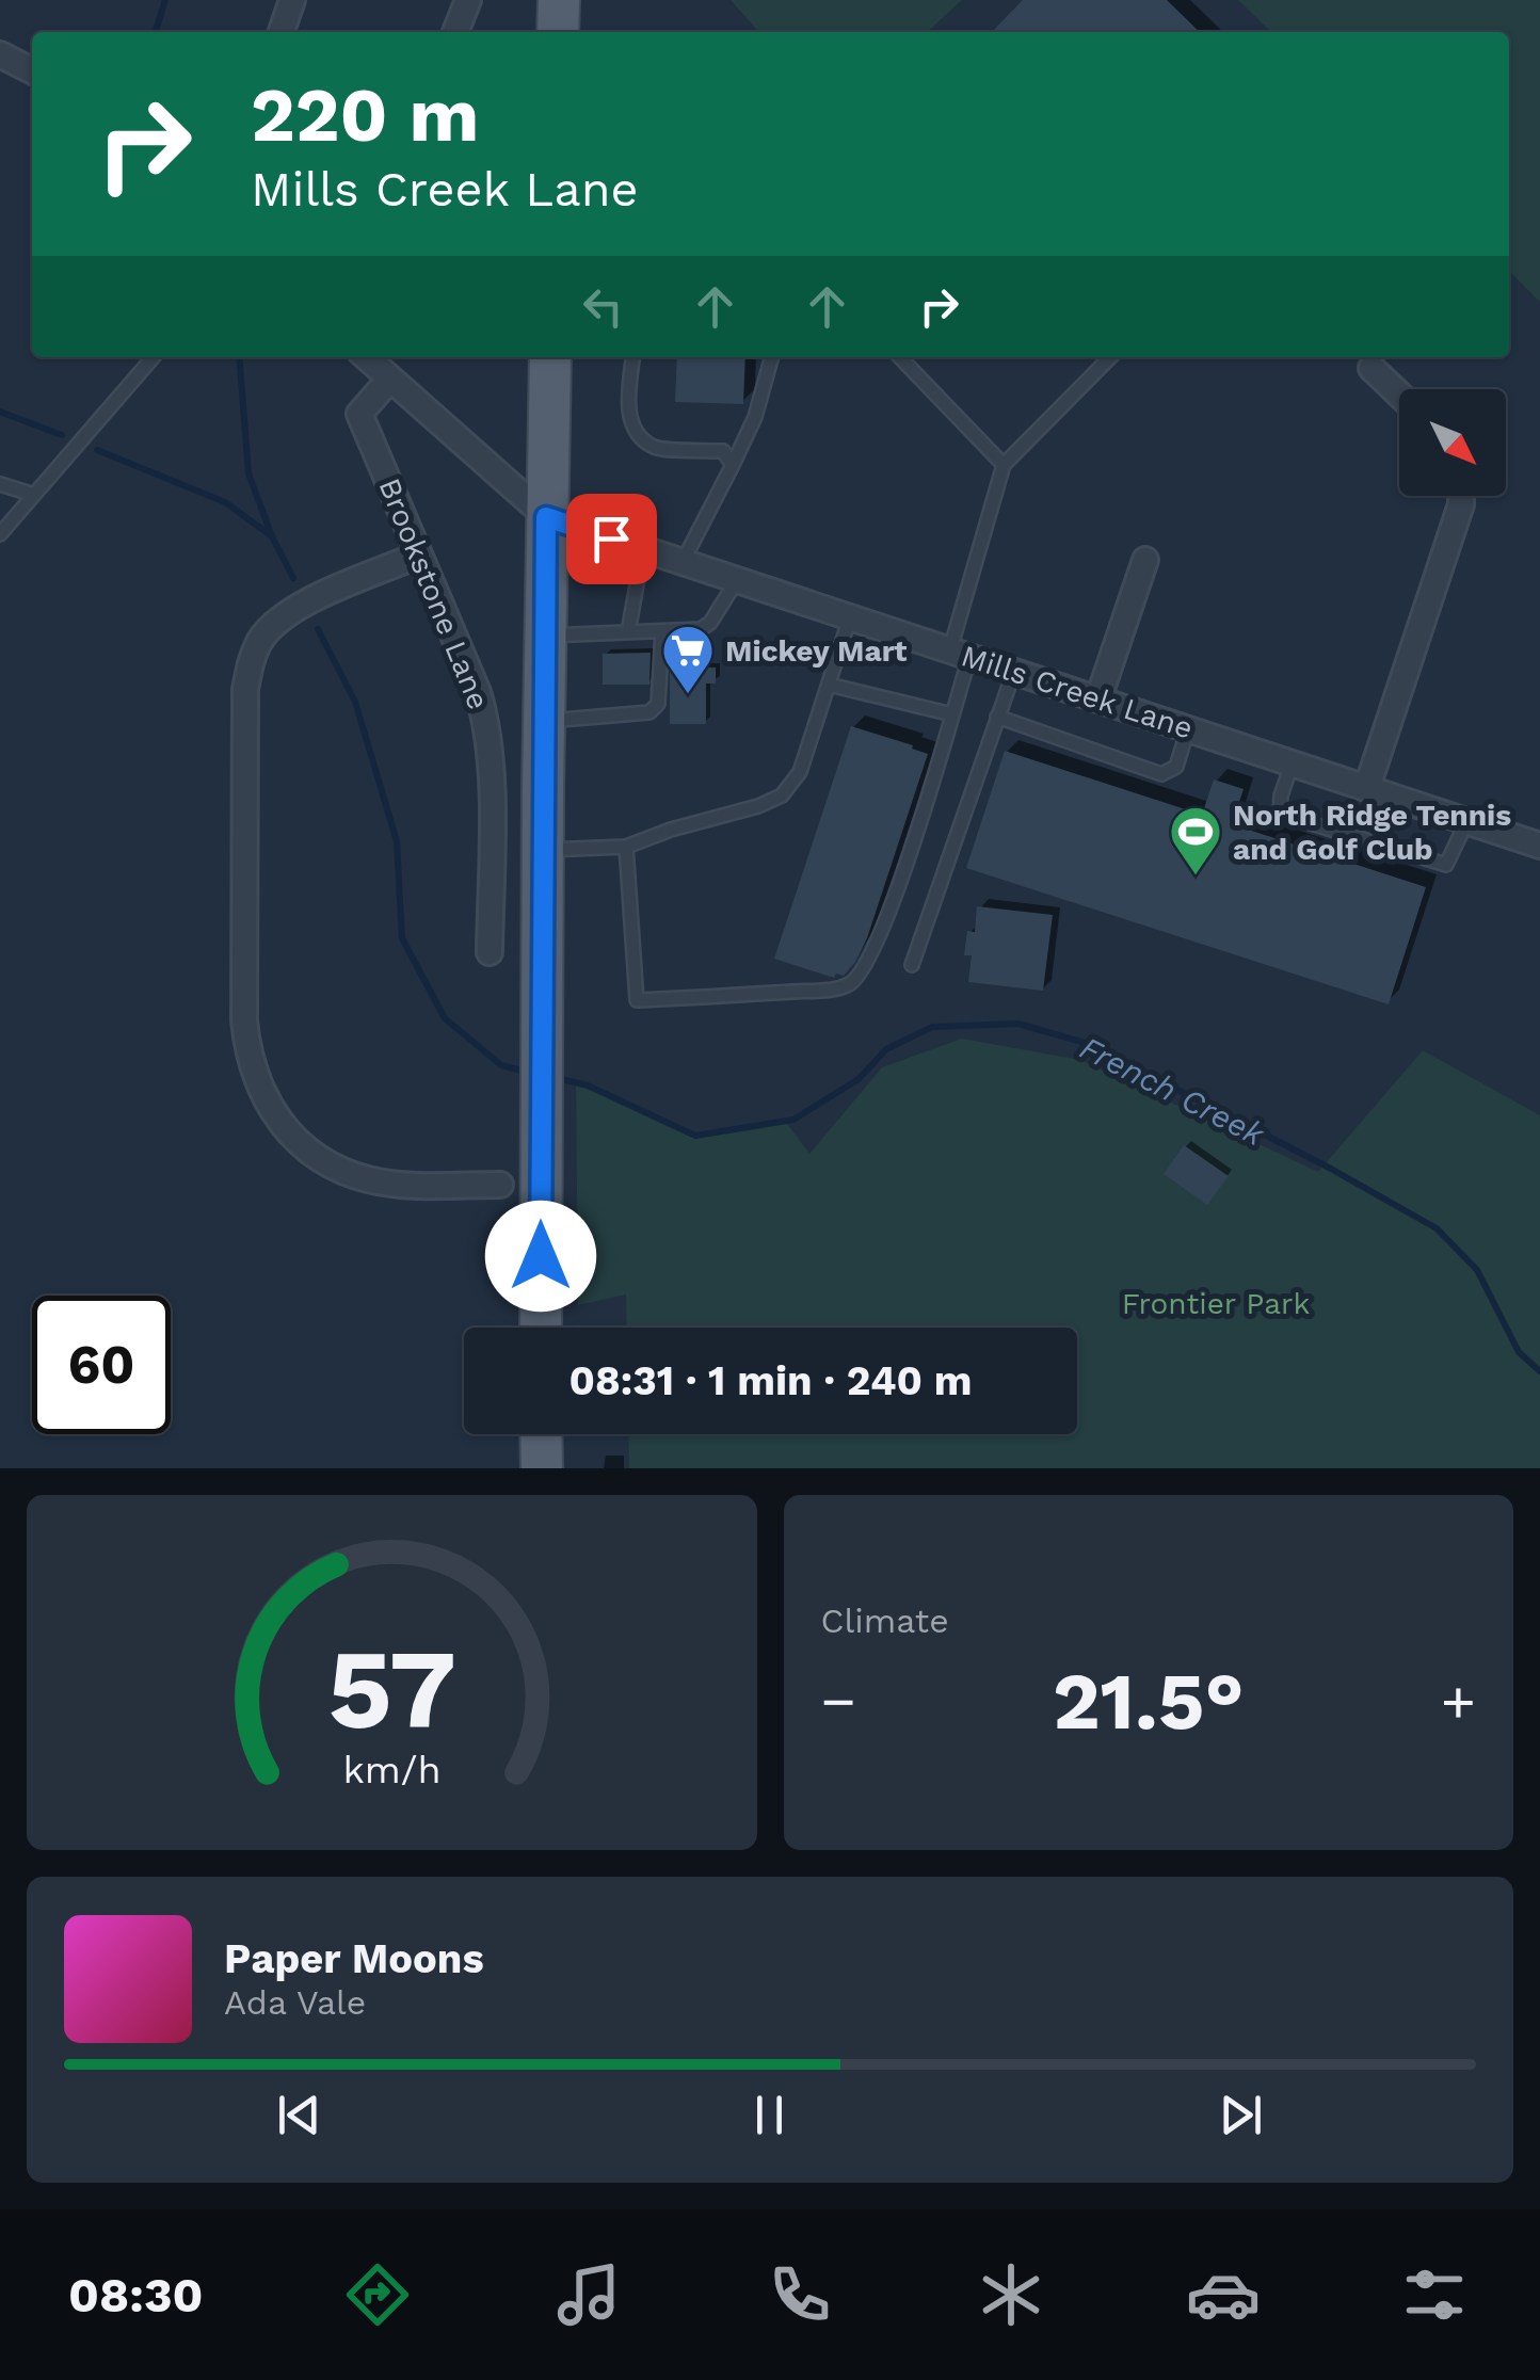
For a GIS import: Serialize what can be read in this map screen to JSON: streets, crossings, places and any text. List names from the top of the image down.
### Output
{
  "streets": {
    "street": ["Brookstone Lane", "Mills Creek Lane"]
  },
  "crossings": [
    ["Brookstone Lane", "Mills Creek Lane"]
  ],
  "water": ["French Creek"],
  "parks": ["Frontier Park"],
  "places": {
    "supermarket": ["Mickey Mart"],
    "sports": ["North Ridge Tennis and Golf Club"]
  },
  "north": "bottom right",
  "page": {
    "turn": ["220 m", "Mills Creek Lane"],
    "limit": "60",
    "trip": "08:31 · 1 min · 240 m",
    "tile": "Climate",
    "heat": ["−", "21.5°", "+"],
    "song": ["Paper Moons", "Ada Vale"],
    "tabs": "08:30",
    "gauge": ["57", "km/h"]
  }
}
